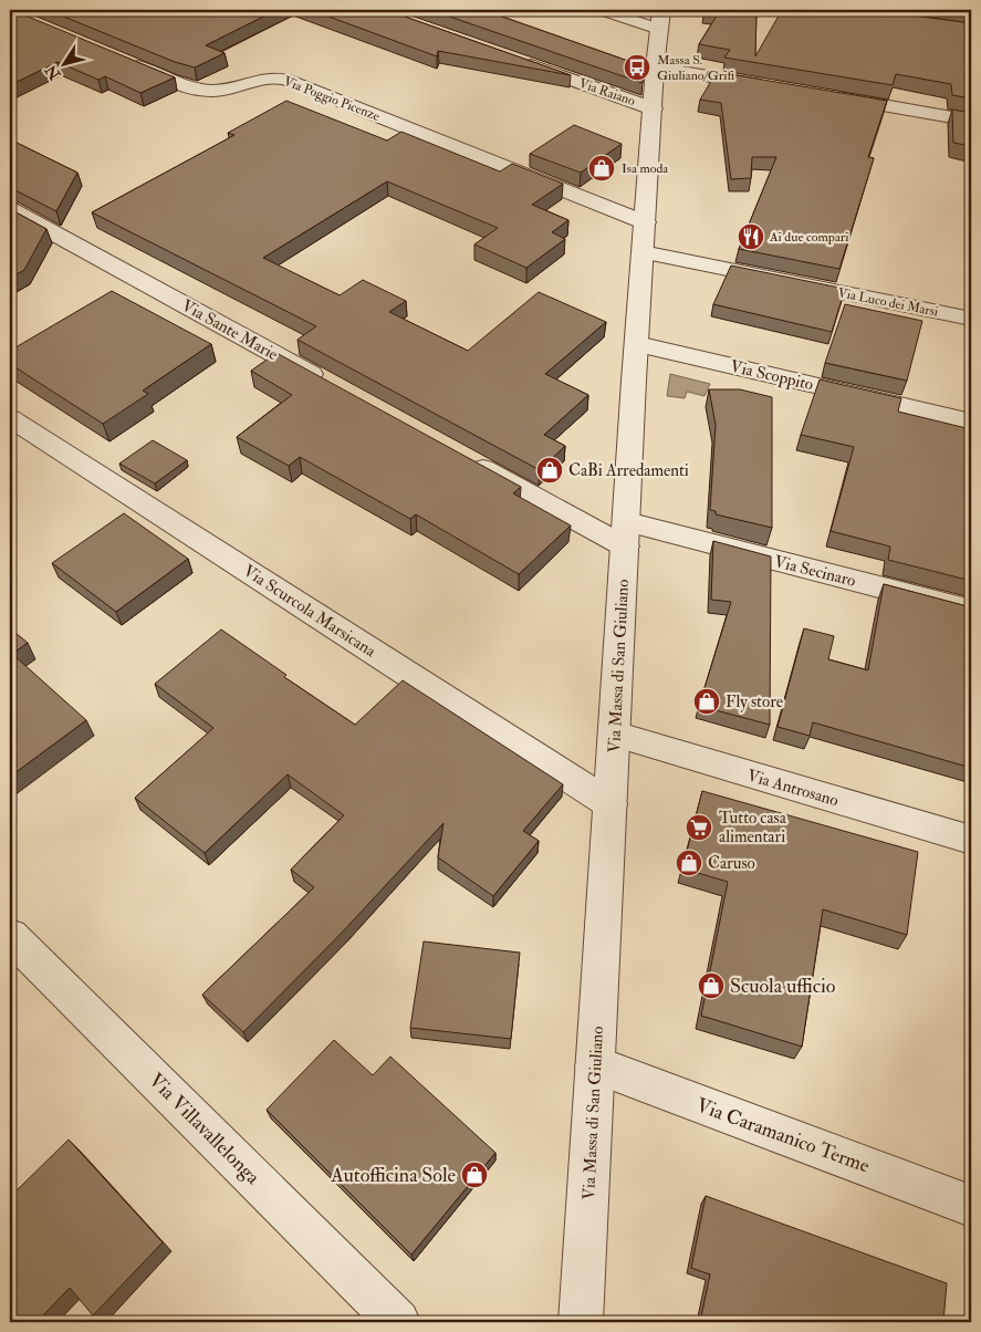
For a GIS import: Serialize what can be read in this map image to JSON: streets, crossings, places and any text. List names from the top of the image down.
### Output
{
  "streets": {
    "street": [
      "Via Raiano",
      "Via Poggio Picenze",
      "Via Luco dei Marsi",
      "Via Sante Marie",
      "Via Scoppito",
      "Via Secinaro",
      "Via Scurcola Marsicana",
      "Via Massa di San Giuliano",
      "Via Antrosano",
      "Via Villavallelonga",
      "Via Caramanico Terme"
    ]
  },
  "crossings": [
    ["Via Raiano", "Via Massa di San Giuliano"],
    ["Via Poggio Picenze", "Via Luco dei Marsi"],
    ["Via Poggio Picenze", "Via Massa di San Giuliano"],
    ["Via Luco dei Marsi", "Via Massa di San Giuliano"],
    ["Via Scoppito", "Via Massa di San Giuliano"],
    ["Via Secinaro", "Via Massa di San Giuliano"],
    ["Via Scurcola Marsicana", "Via Massa di San Giuliano"],
    ["Via Massa di San Giuliano", "Via Antrosano"],
    ["Via Massa di San Giuliano", "Via Caramanico Terme"]
  ],
  "places": {
    "bus stop": ["Massa S. Giuliano/Grifi"],
    "shop": [
      "Isa moda",
      "CaBi Arredamenti",
      "Fly store",
      "Caruso",
      "Scuola ufficio",
      "Autofficina Sole"
    ],
    "restaurant": ["Ai due compari"],
    "supermarket": ["Tutto casa alimentari"]
  },
  "north": "bottom left"
}
